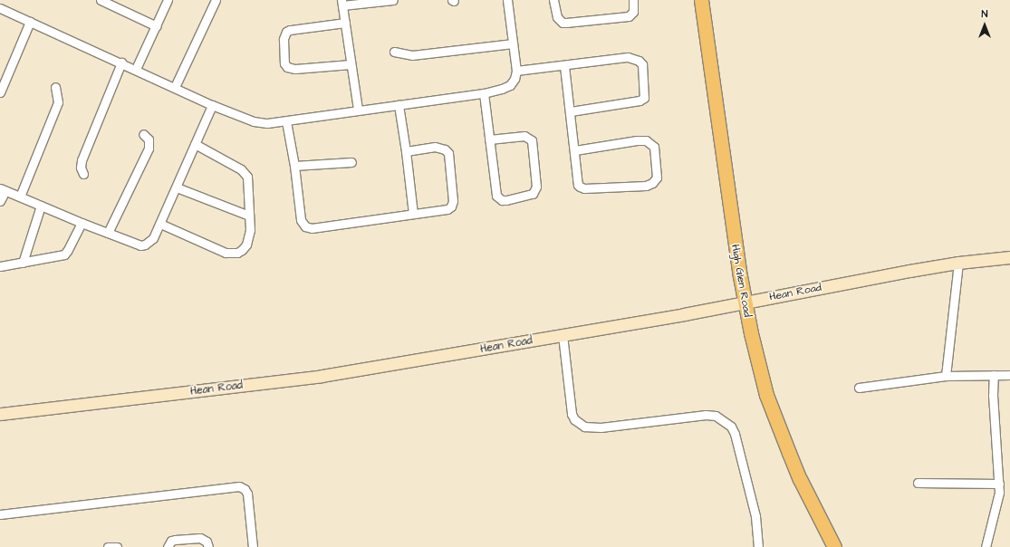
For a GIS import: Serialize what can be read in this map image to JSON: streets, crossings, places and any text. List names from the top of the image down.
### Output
{
  "streets": {
    "main road": ["High Glen Road"],
    "street": ["Hean Road"]
  },
  "crossings": [
    ["High Glen Road", "Hean Road"]
  ],
  "north": "top"
}
